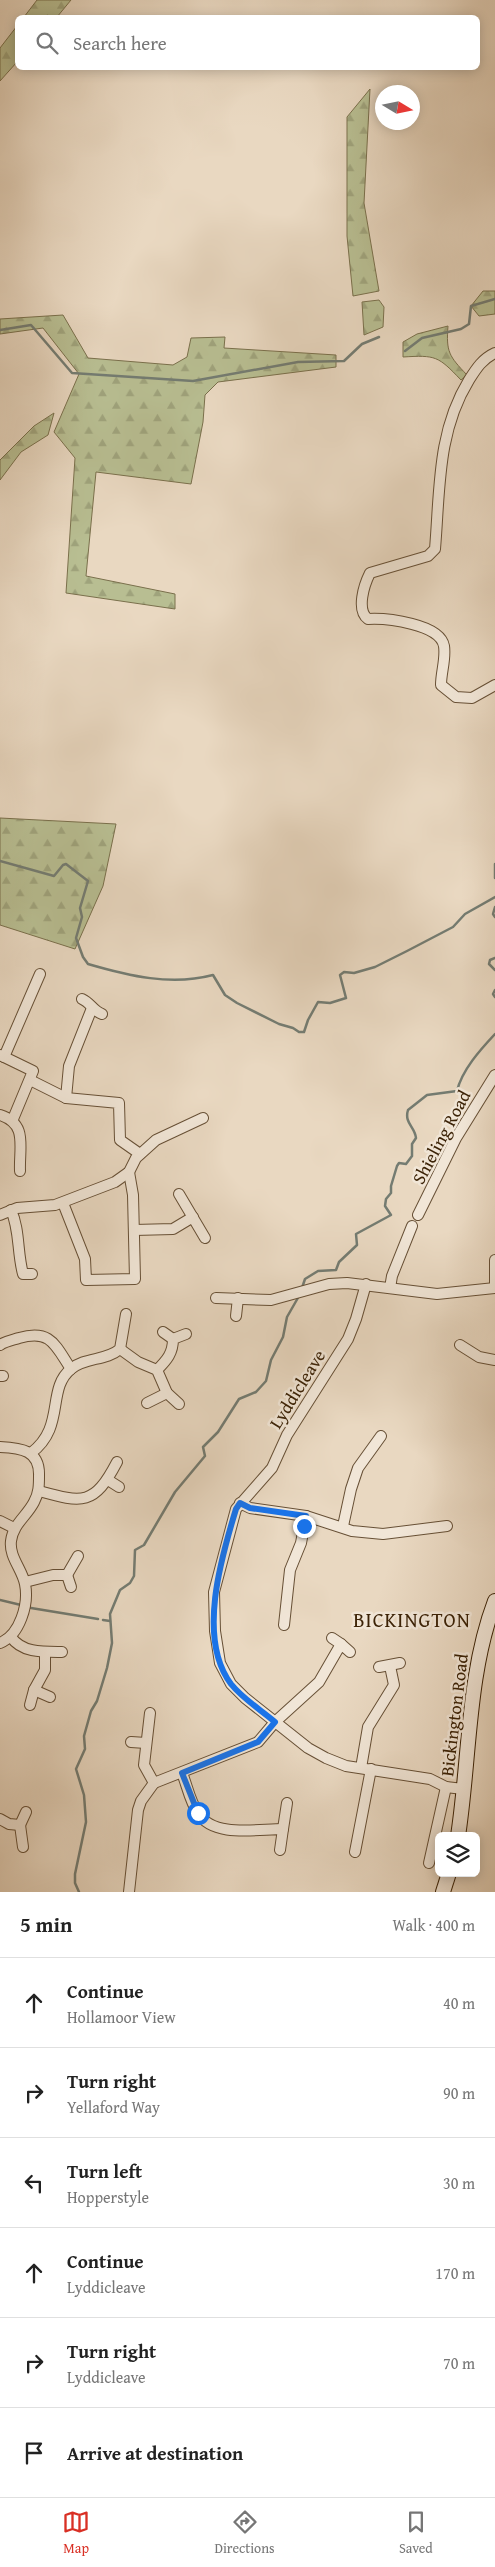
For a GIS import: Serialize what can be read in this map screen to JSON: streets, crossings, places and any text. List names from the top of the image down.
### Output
{
  "streets": {
    "main road": ["Bickington Road"],
    "street": ["Shieling Road", "Lyddicleave"]
  },
  "crossings": [
    ["Lyddicleave", "Bickington Road"]
  ],
  "districts": ["BICKINGTON"],
  "north": "right",
  "page": {
    "search": "Search here",
    "heading": ["5 min", "Walk · 400 m"],
    "list": [
      ["Continue", "Hollamoor View", "40 m"],
      ["Turn right", "Yellaford Way", "90 m"],
      ["Turn left", "Hopperstyle", "30 m"],
      ["Continue", "Lyddicleave", "170 m"],
      ["Turn right", "Lyddicleave", "70 m"],
      "Arrive at destination"
    ],
    "nav": ["Map", "Directions", "Saved"]
  }
}
